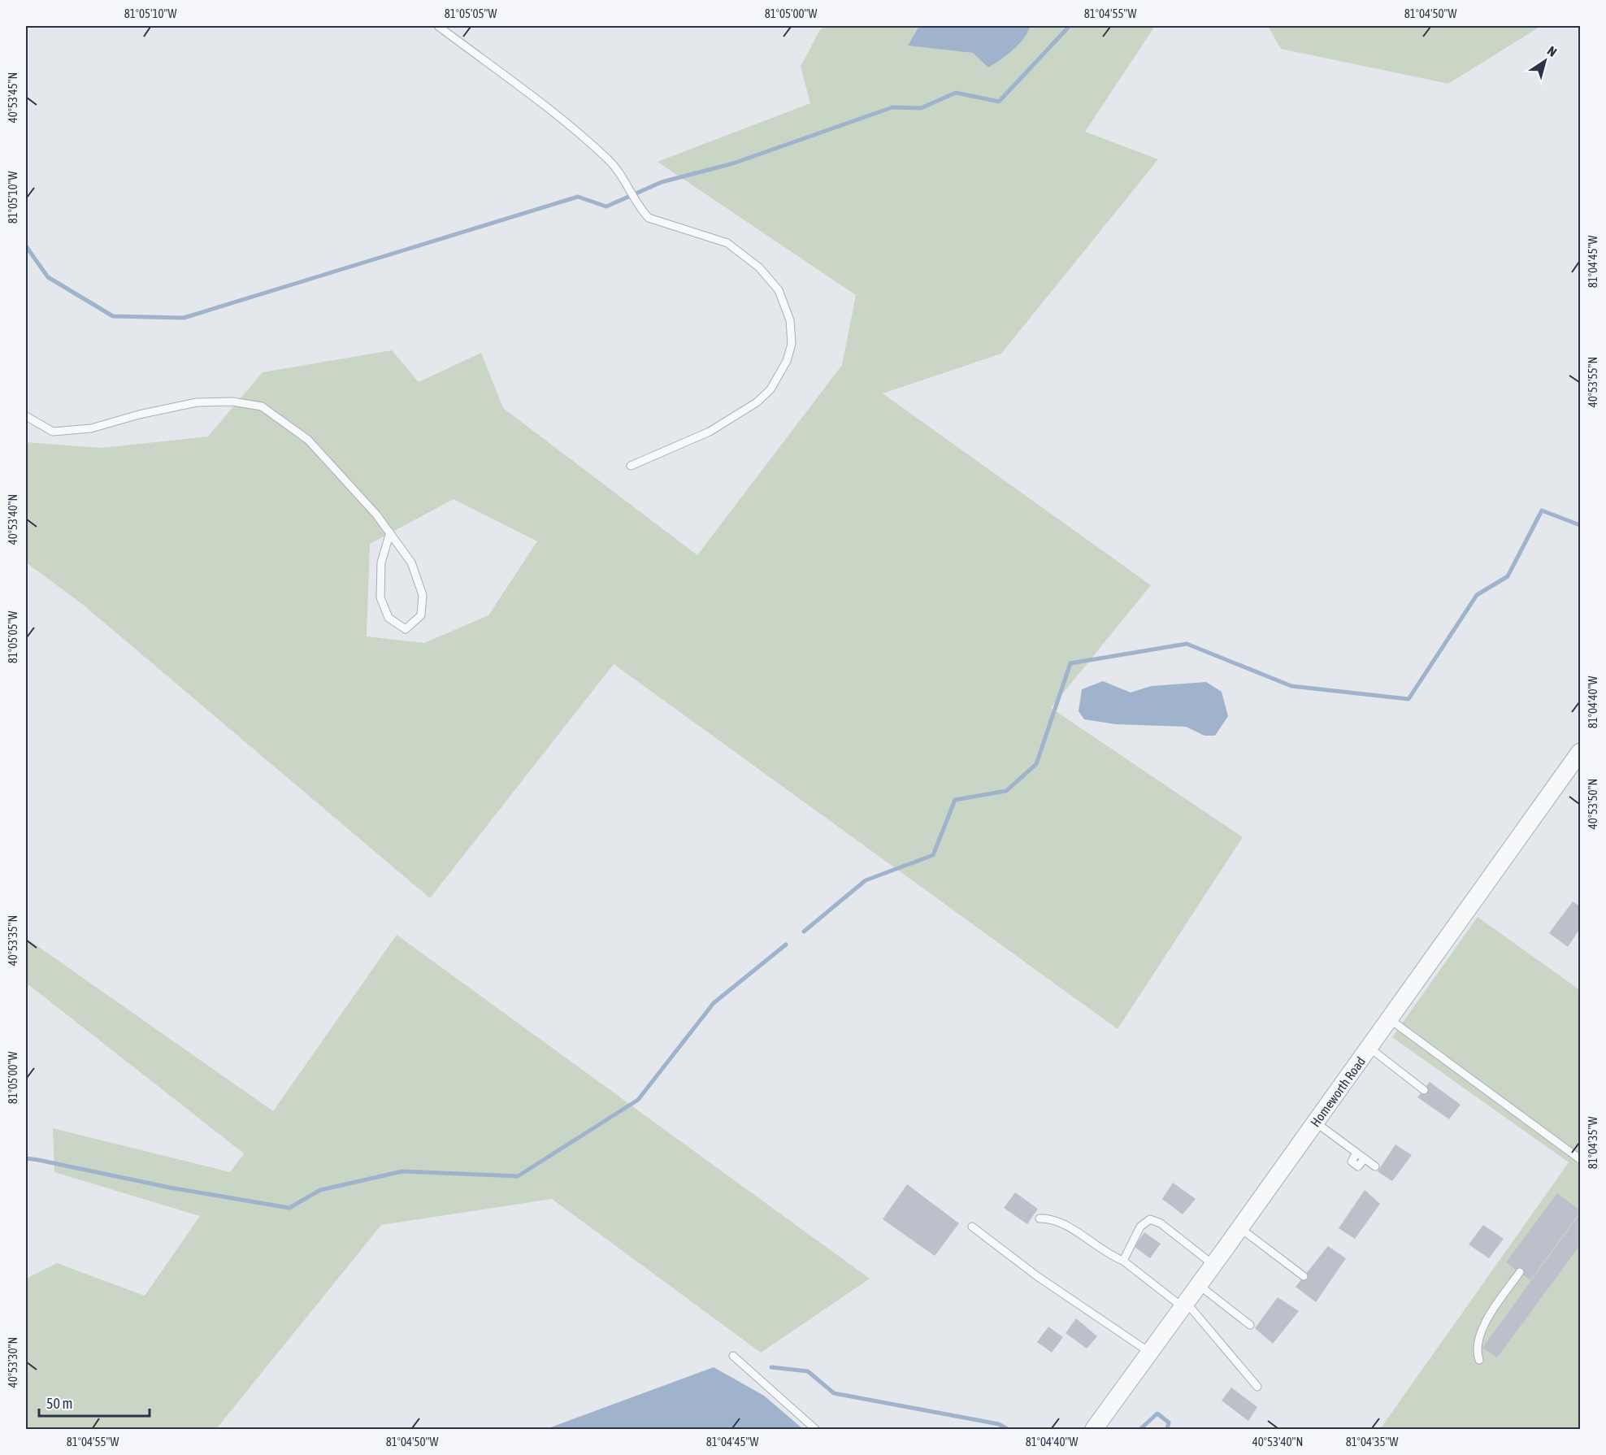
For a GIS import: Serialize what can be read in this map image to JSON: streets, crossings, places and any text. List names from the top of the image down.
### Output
{
  "streets": {
    "street": ["Homeworth Road"]
  },
  "scale_bar": "50 m",
  "north": "top right",
  "coordinates": [
    "81°05'10\"W",
    "81°05'05\"W",
    "81°05'00\"W",
    "81°04'55\"W",
    "81°04'50\"W",
    "40°53'45\"N",
    "81°04'45\"W",
    "40°53'55\"N",
    "40°53'40\"N",
    "81°04'40\"W",
    "40°53'50\"N",
    "40°53'35\"N",
    "81°04'35\"W",
    "40°53'30\"N"
  ]
}
